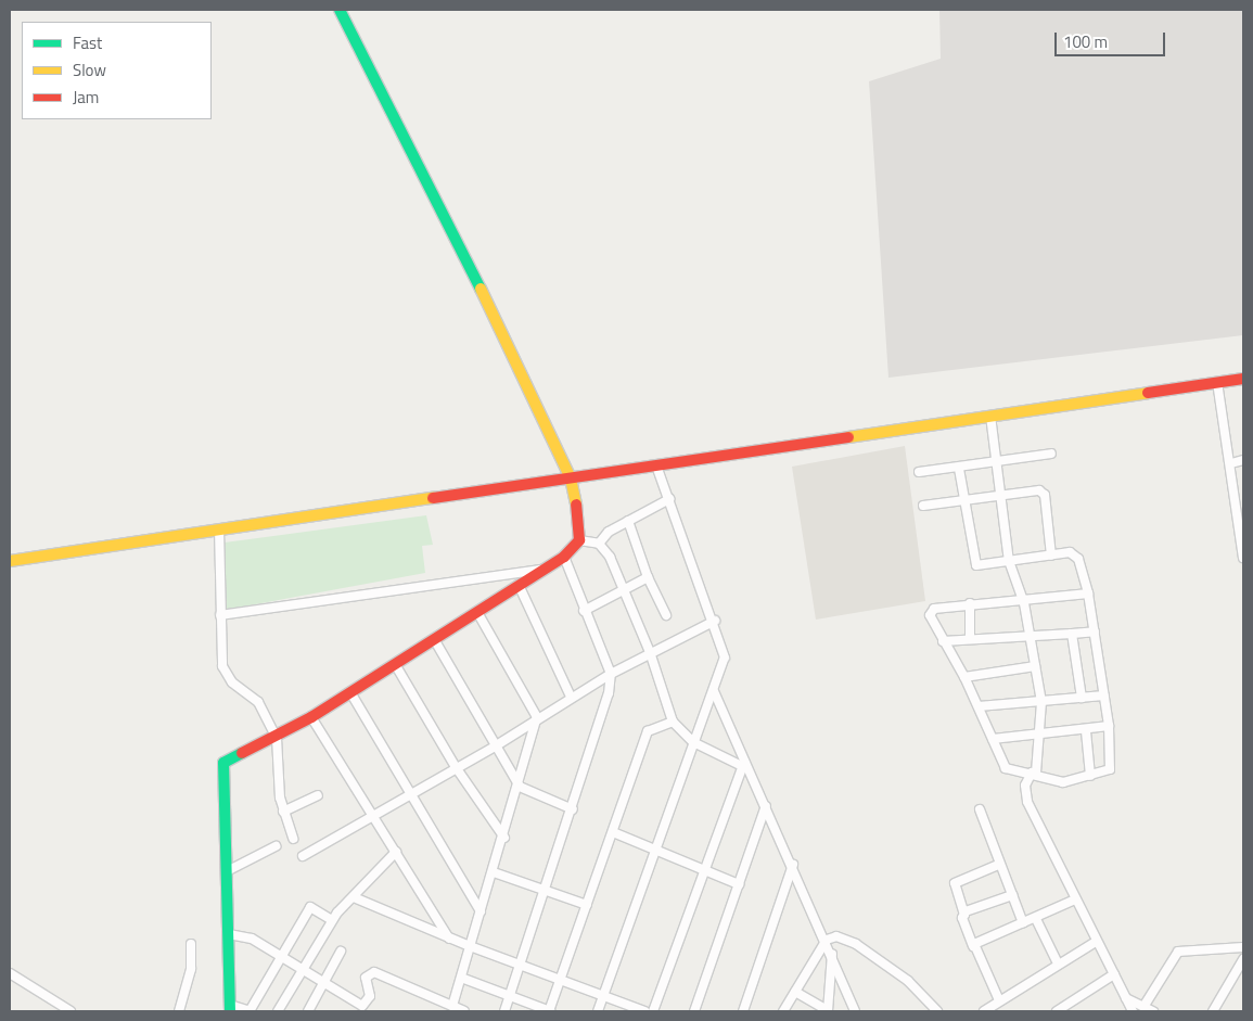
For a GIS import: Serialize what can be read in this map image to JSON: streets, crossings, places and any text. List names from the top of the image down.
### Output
{
  "legend": ["Fast", "Slow", "Jam"],
  "scale_bar": "100 m"
}
